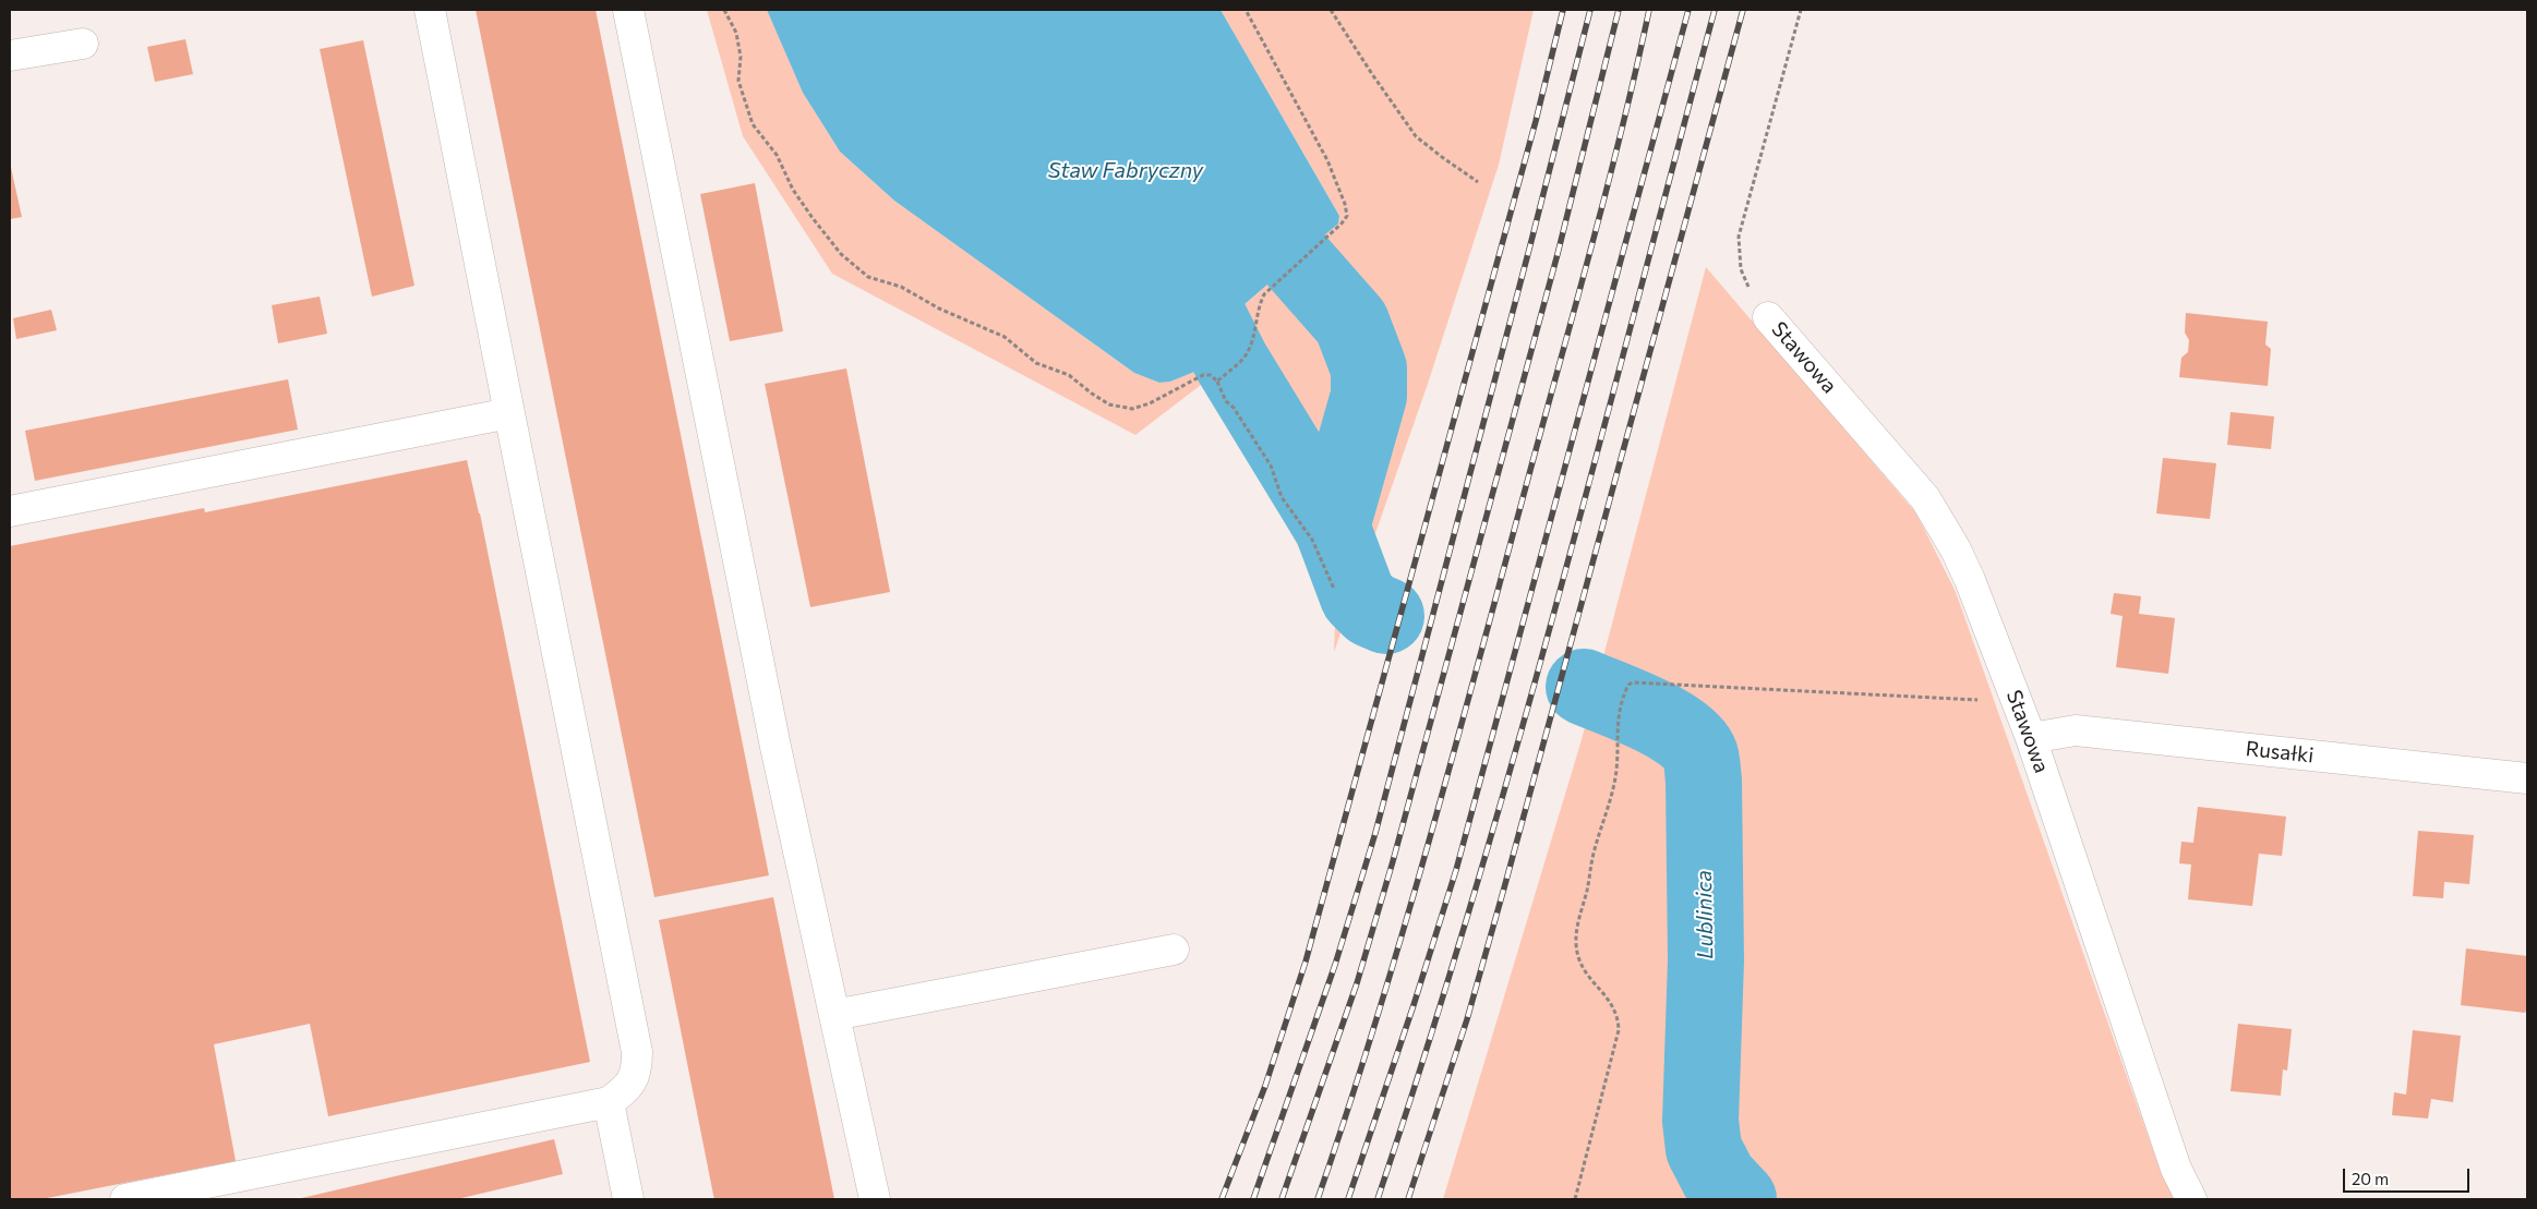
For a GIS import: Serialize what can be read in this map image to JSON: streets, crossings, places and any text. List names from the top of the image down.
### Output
{
  "streets": {
    "street": ["Stawowa", "Rusałki"]
  },
  "crossings": [
    ["Stawowa", "Rusałki"]
  ],
  "water": ["Staw Fabryczny", "Lublinica"],
  "scale_bar": "20 m"
}
